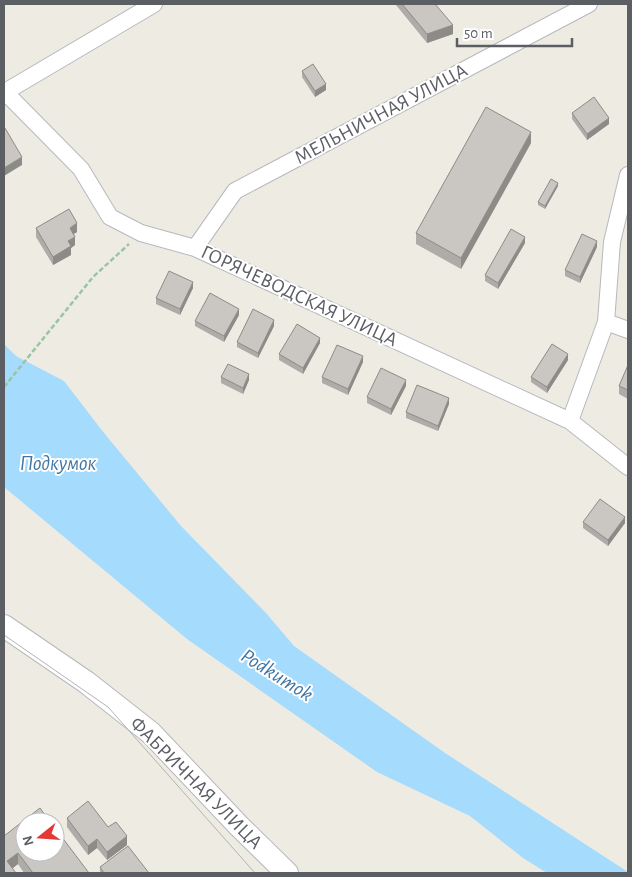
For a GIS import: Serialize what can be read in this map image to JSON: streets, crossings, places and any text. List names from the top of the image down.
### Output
{
  "streets": {
    "main road": ["ФАБРИЧНАЯ УЛИЦА"],
    "street": ["МЕЛЬНИЧНАЯ УЛИЦА", "ГОРЯЧЕВОДСКАЯ УЛИЦА"]
  },
  "crossings": [
    ["МЕЛЬНИЧНАЯ УЛИЦА", "ГОРЯЧЕВОДСКАЯ УЛИЦА"]
  ],
  "water": ["Подкумок", "Podkumok"],
  "scale_bar": "50 m",
  "north": "left"
}
